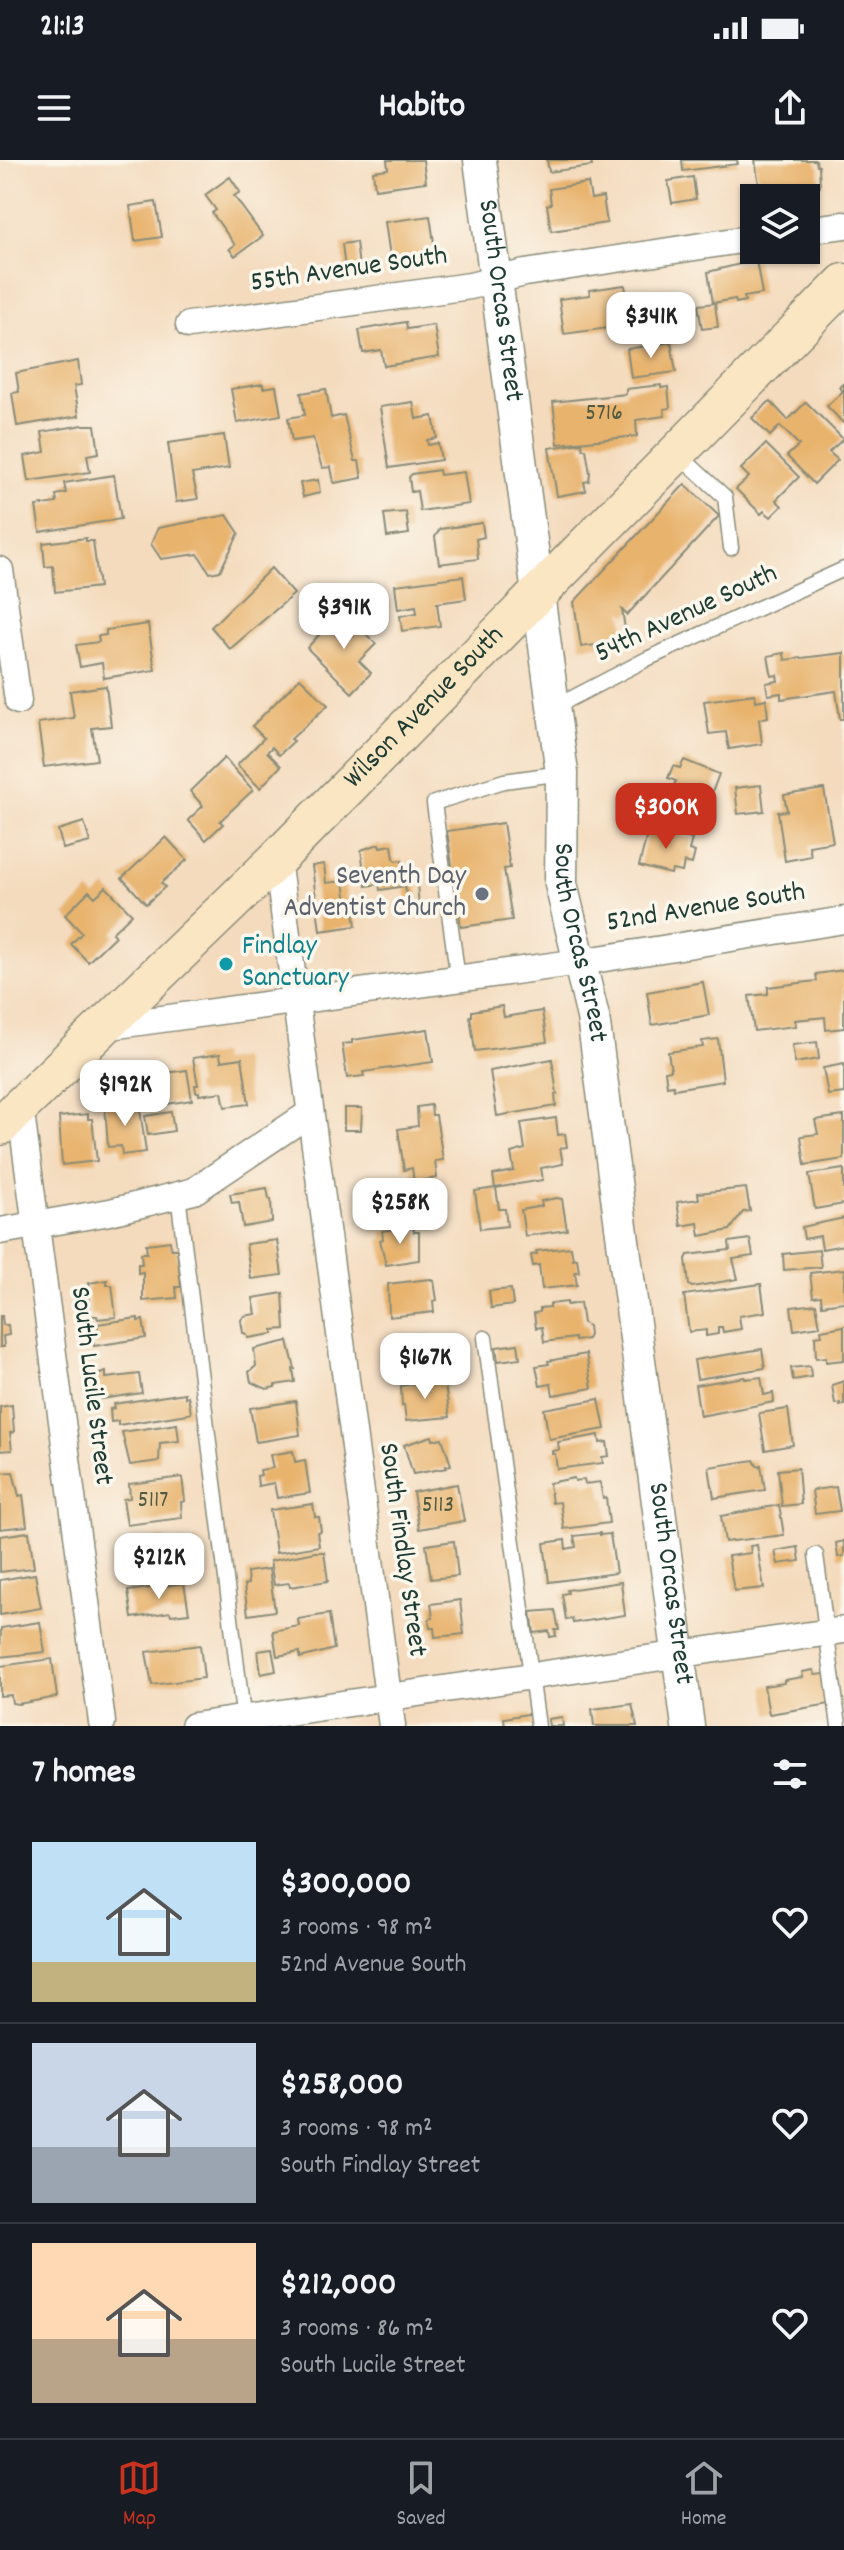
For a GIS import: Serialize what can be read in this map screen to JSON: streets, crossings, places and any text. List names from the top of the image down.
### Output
{
  "streets": {
    "main road": ["Wilson Avenue South"],
    "street": [
      "55th Avenue South",
      "South Orcas Street",
      "52nd Avenue South",
      "South Lucile Street",
      "South Findlay Street"
    ],
    "lane": ["54th Avenue South"]
  },
  "crossings": [
    ["55th Avenue South", "South Orcas Street"],
    ["South Orcas Street", "54th Avenue South"],
    ["South Orcas Street", "Wilson Avenue South"],
    ["South Orcas Street", "52nd Avenue South"],
    ["Wilson Avenue South", "52nd Avenue South"],
    ["Wilson Avenue South", "South Lucile Street"],
    ["Wilson Avenue South", "South Findlay Street"],
    ["52nd Avenue South", "South Findlay Street"]
  ],
  "places": ["Seventh Day Adventist Church", "Findlay Sanctuary"],
  "house_numbers": ["5716", "5117", "5113"],
  "page": {
    "status": "21:13",
    "header": "Habito",
    "price": [
      "$341K",
      "$391K",
      "$300K",
      "$192K",
      "$258K",
      "$167K",
      "$212K"
    ],
    "heading": "7 homes",
    "list": [
      {
        "name": "$300,000",
        "note": "3 rooms · 98 m² · 52nd Avenue South"
      },
      {
        "name": "$258,000",
        "note": "3 rooms · 98 m² · South Findlay Street"
      },
      {
        "name": "$212,000",
        "note": "3 rooms · 86 m² · South Lucile Street"
      }
    ],
    "tabs": ["Map", "Saved", "Home"]
  }
}
